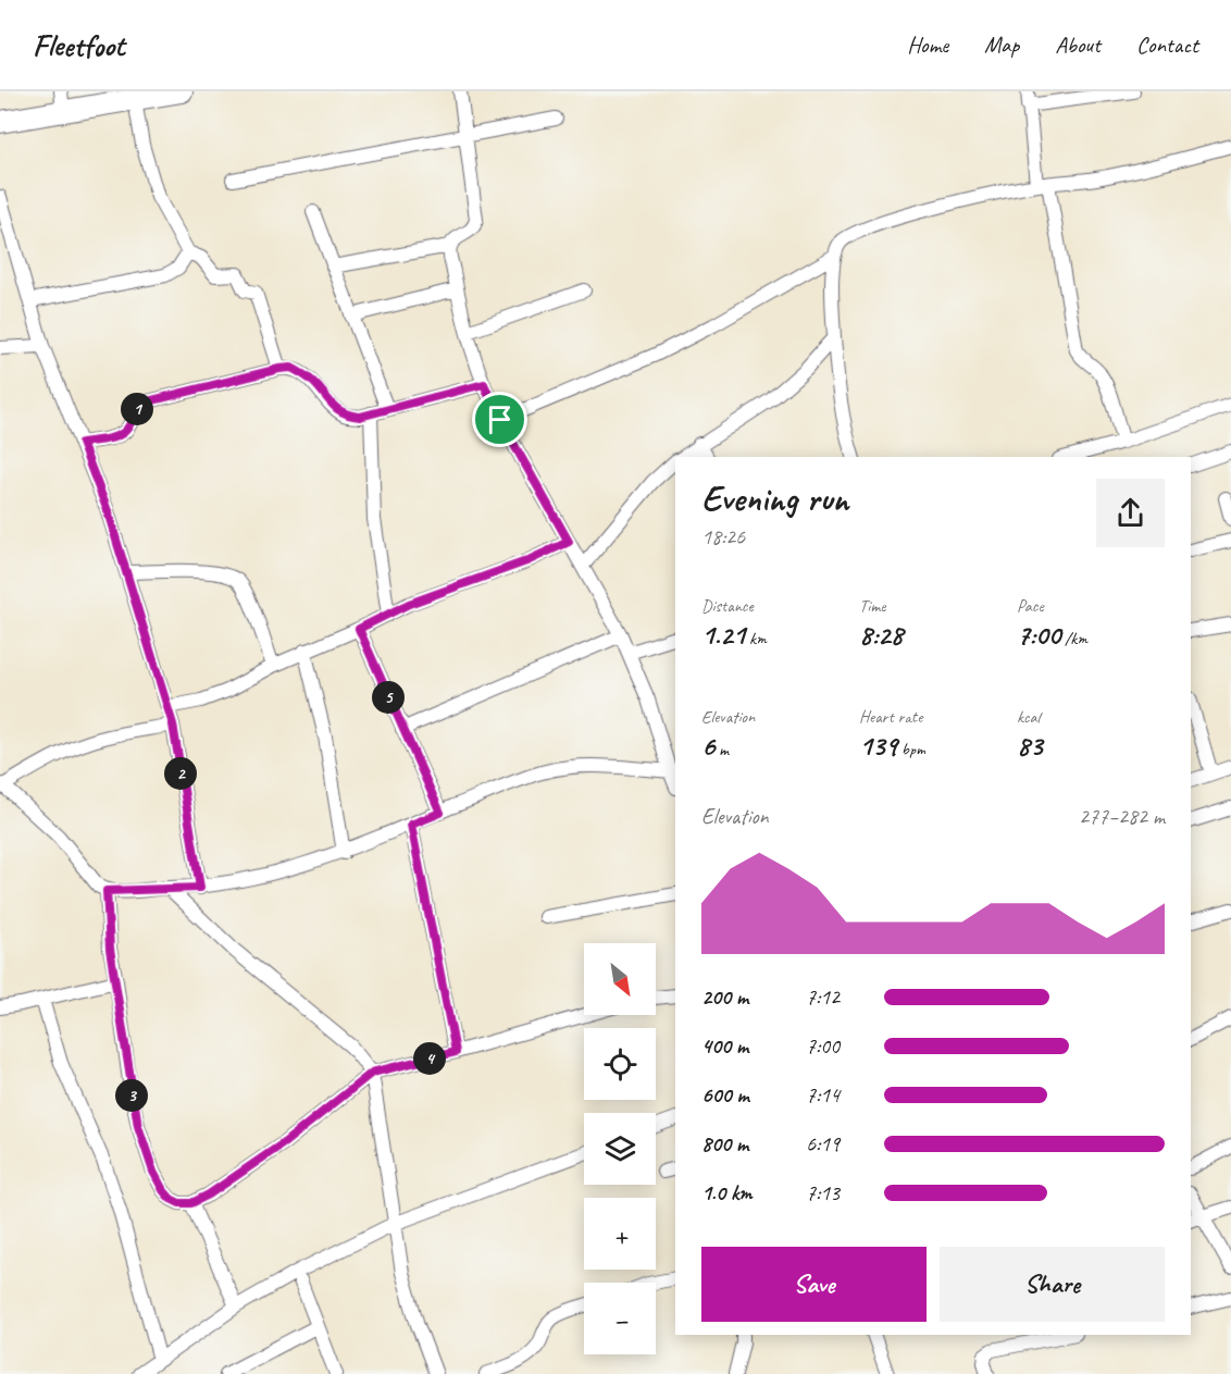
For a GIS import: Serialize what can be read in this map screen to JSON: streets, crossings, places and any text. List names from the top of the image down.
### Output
{
  "north": "bottom right",
  "page": {
    "header": "Fleetfoot",
    "nav": [
      "Home",
      "Map",
      "About",
      "Contact"
    ],
    "pins": [
      "1",
      "5",
      "2",
      "4",
      "3"
    ],
    "heading": ["Evening run", "18:26"],
    "stats": [
      ["Distance", "1.21 km"],
      ["Time", "8:28"],
      ["Pace", "7:00 /km"],
      ["Elevation", "6 m"],
      ["Heart rate", "139 bpm"],
      ["kcal", "83"]
    ],
    "chart": ["Elevation", "277–282 m"],
    "map_buttons": ["+", "−"],
    "list": [
      {
        "name": "200 m",
        "note": "7:12"
      },
      {
        "name": "400 m",
        "note": "7:00"
      },
      {
        "name": "600 m",
        "note": "7:14"
      },
      {
        "name": "800 m",
        "note": "6:19"
      },
      {
        "name": "1.0 km",
        "note": "7:13"
      }
    ],
    "buttons": ["Save", "Share"]
  }
}
